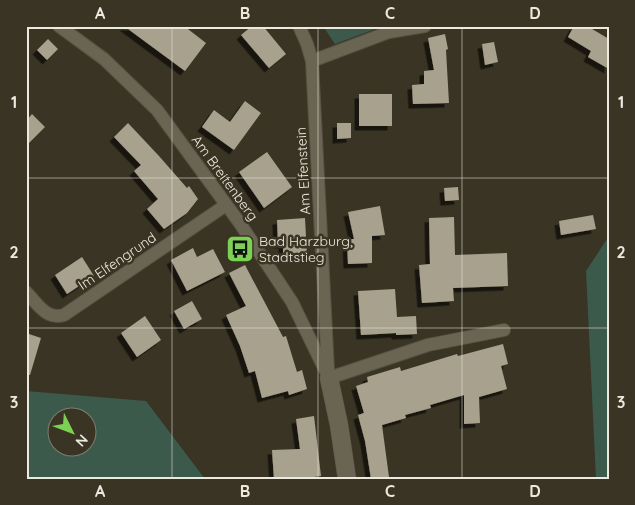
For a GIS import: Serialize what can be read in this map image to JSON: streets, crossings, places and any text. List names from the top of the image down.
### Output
{
  "streets": {
    "street": ["Am Elfenstein", "Am Breitenberg", "Im Elfengrund"]
  },
  "crossings": [
    ["Am Elfenstein", "Am Breitenberg"],
    ["Am Breitenberg", "Im Elfengrund"]
  ],
  "places": {
    "bus stop": ["Bad Harzburg, Stadtstieg"]
  },
  "north": "bottom right",
  "grid": {
    "columns": [
      "A",
      "B",
      "C",
      "D"
    ],
    "rows": ["1", "2", "3"]
  }
}
